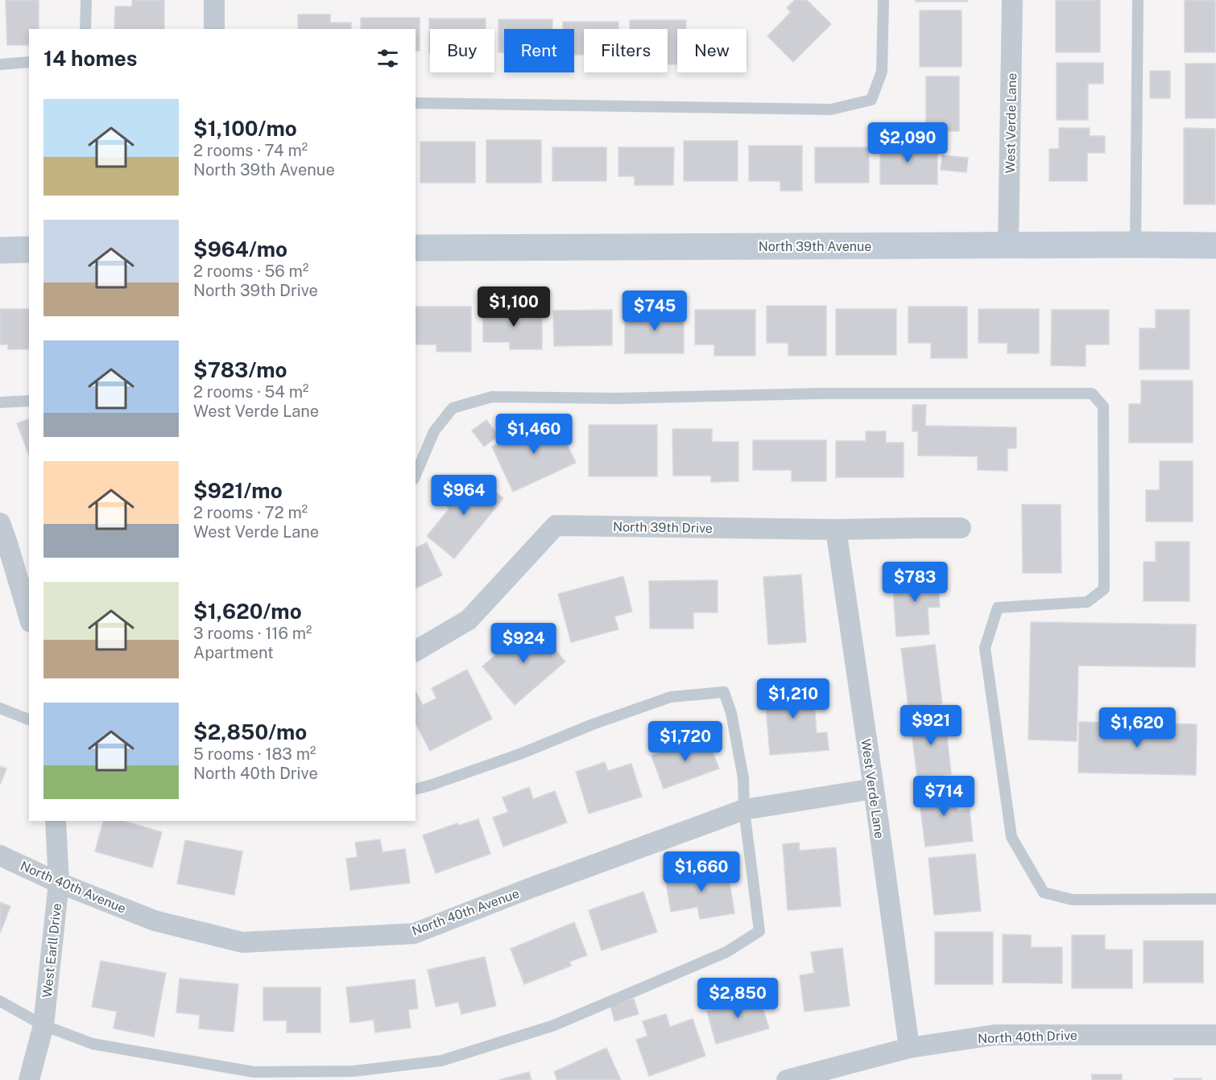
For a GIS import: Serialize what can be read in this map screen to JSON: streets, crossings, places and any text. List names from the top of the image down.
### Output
{
  "streets": {
    "street": [
      "West Verde Lane",
      "North 39th Avenue",
      "North 39th Drive",
      "North 40th Avenue",
      "West Earll Drive",
      "North 40th Drive"
    ]
  },
  "crossings": [
    ["West Verde Lane", "North 39th Avenue"],
    ["West Verde Lane", "North 39th Drive"],
    ["West Verde Lane", "North 40th Avenue"],
    ["West Verde Lane", "North 40th Drive"],
    ["North 40th Avenue", "West Earll Drive"]
  ],
  "page": {
    "chip": [
      "Buy",
      "Rent",
      "Filters",
      "New"
    ],
    "heading": "14 homes",
    "list": [
      {
        "name": "$1,100/mo",
        "note": "2 rooms · 74 m² · North 39th Avenue"
      },
      {
        "name": "$964/mo",
        "note": "2 rooms · 56 m² · North 39th Drive"
      },
      {
        "name": "$783/mo",
        "note": "2 rooms · 54 m² · West Verde Lane"
      },
      {
        "name": "$921/mo",
        "note": "2 rooms · 72 m² · West Verde Lane"
      },
      {
        "name": "$1,620/mo",
        "note": "3 rooms · 116 m² · Apartment"
      },
      {
        "name": "$2,850/mo",
        "note": "5 rooms · 183 m² · North 40th Drive"
      }
    ],
    "price": [
      "$2,090",
      "$1,100",
      "$745",
      "$1,460",
      "$964",
      "$783",
      "$924",
      "$1,210",
      "$921",
      "$1,620",
      "$1,720",
      "$714",
      "$1,660",
      "$2,850"
    ]
  }
}
